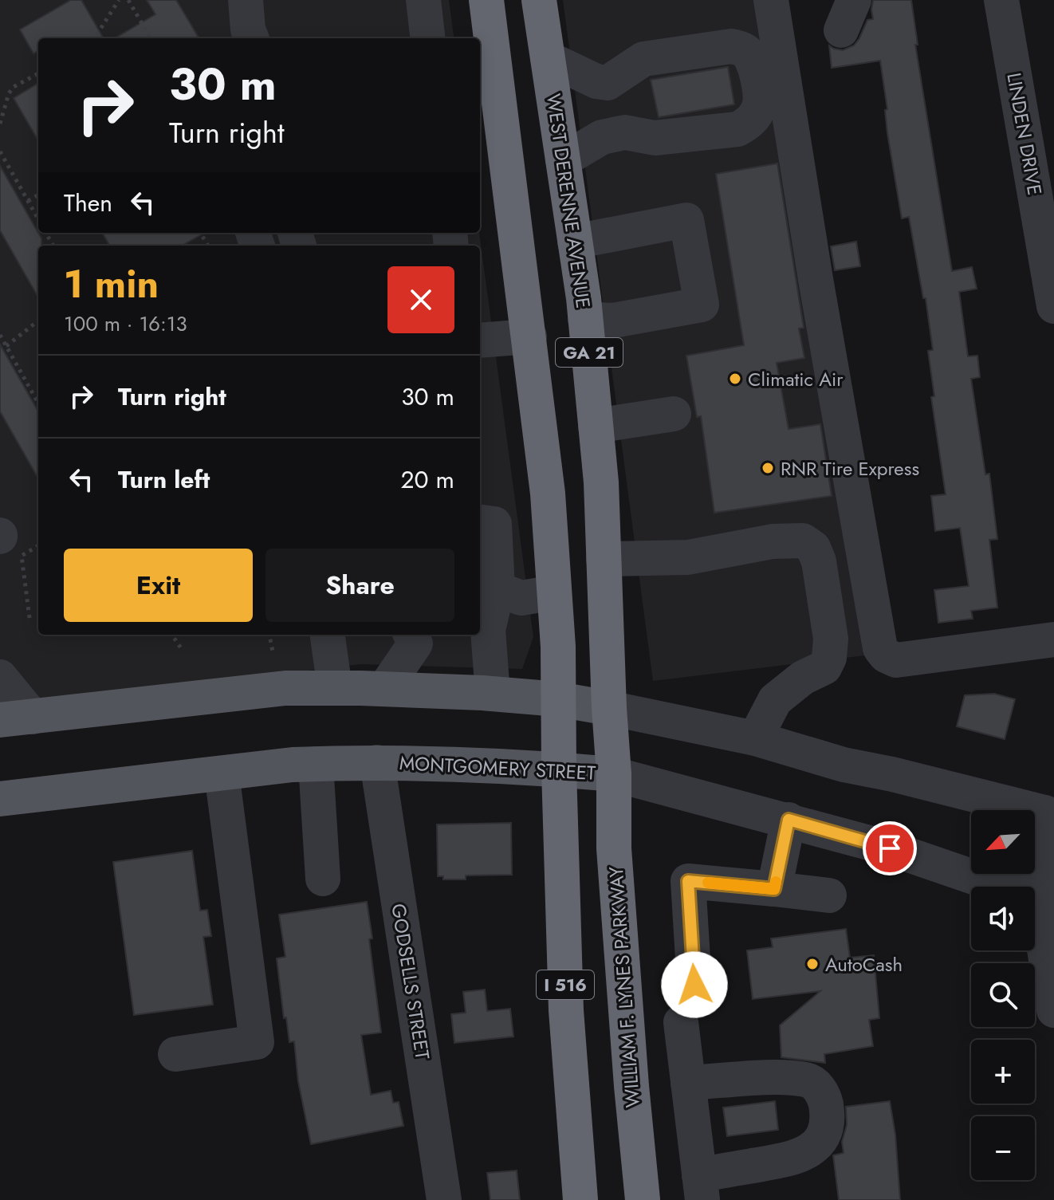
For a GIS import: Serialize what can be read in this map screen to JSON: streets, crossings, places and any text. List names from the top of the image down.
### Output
{
  "streets": {
    "highway": [
      "WEST DERENNE AVENUE",
      "GA 21",
      "I 516",
      "WILLIAM F. LYNES PARKWAY"
    ],
    "main road": ["MONTGOMERY STREET"],
    "street": ["LINDEN DRIVE", "GODSELLS STREET"]
  },
  "crossings": [
    ["WEST DERENNE AVENUE", "GA 21"],
    ["GA 21", "MONTGOMERY STREET"],
    ["GA 21", "I 516"],
    ["GA 21", "WILLIAM F. LYNES PARKWAY"],
    ["MONTGOMERY STREET", "GODSELLS STREET"],
    ["MONTGOMERY STREET", "I 516"],
    ["MONTGOMERY STREET", "WILLIAM F. LYNES PARKWAY"]
  ],
  "places": ["Climatic Air", "RNR Tire Express", "AutoCash"],
  "north": "bottom left",
  "page": {
    "turn": ["30 m", "Turn right"],
    "then": "Then",
    "heading": ["1 min", "100 m · 16:13"],
    "list": [
      {
        "name": "Turn right",
        "value": "30 m"
      },
      {
        "name": "Turn left",
        "value": "20 m"
      }
    ],
    "buttons": ["Exit", "Share"],
    "map_buttons": ["+", "−"]
  }
}
